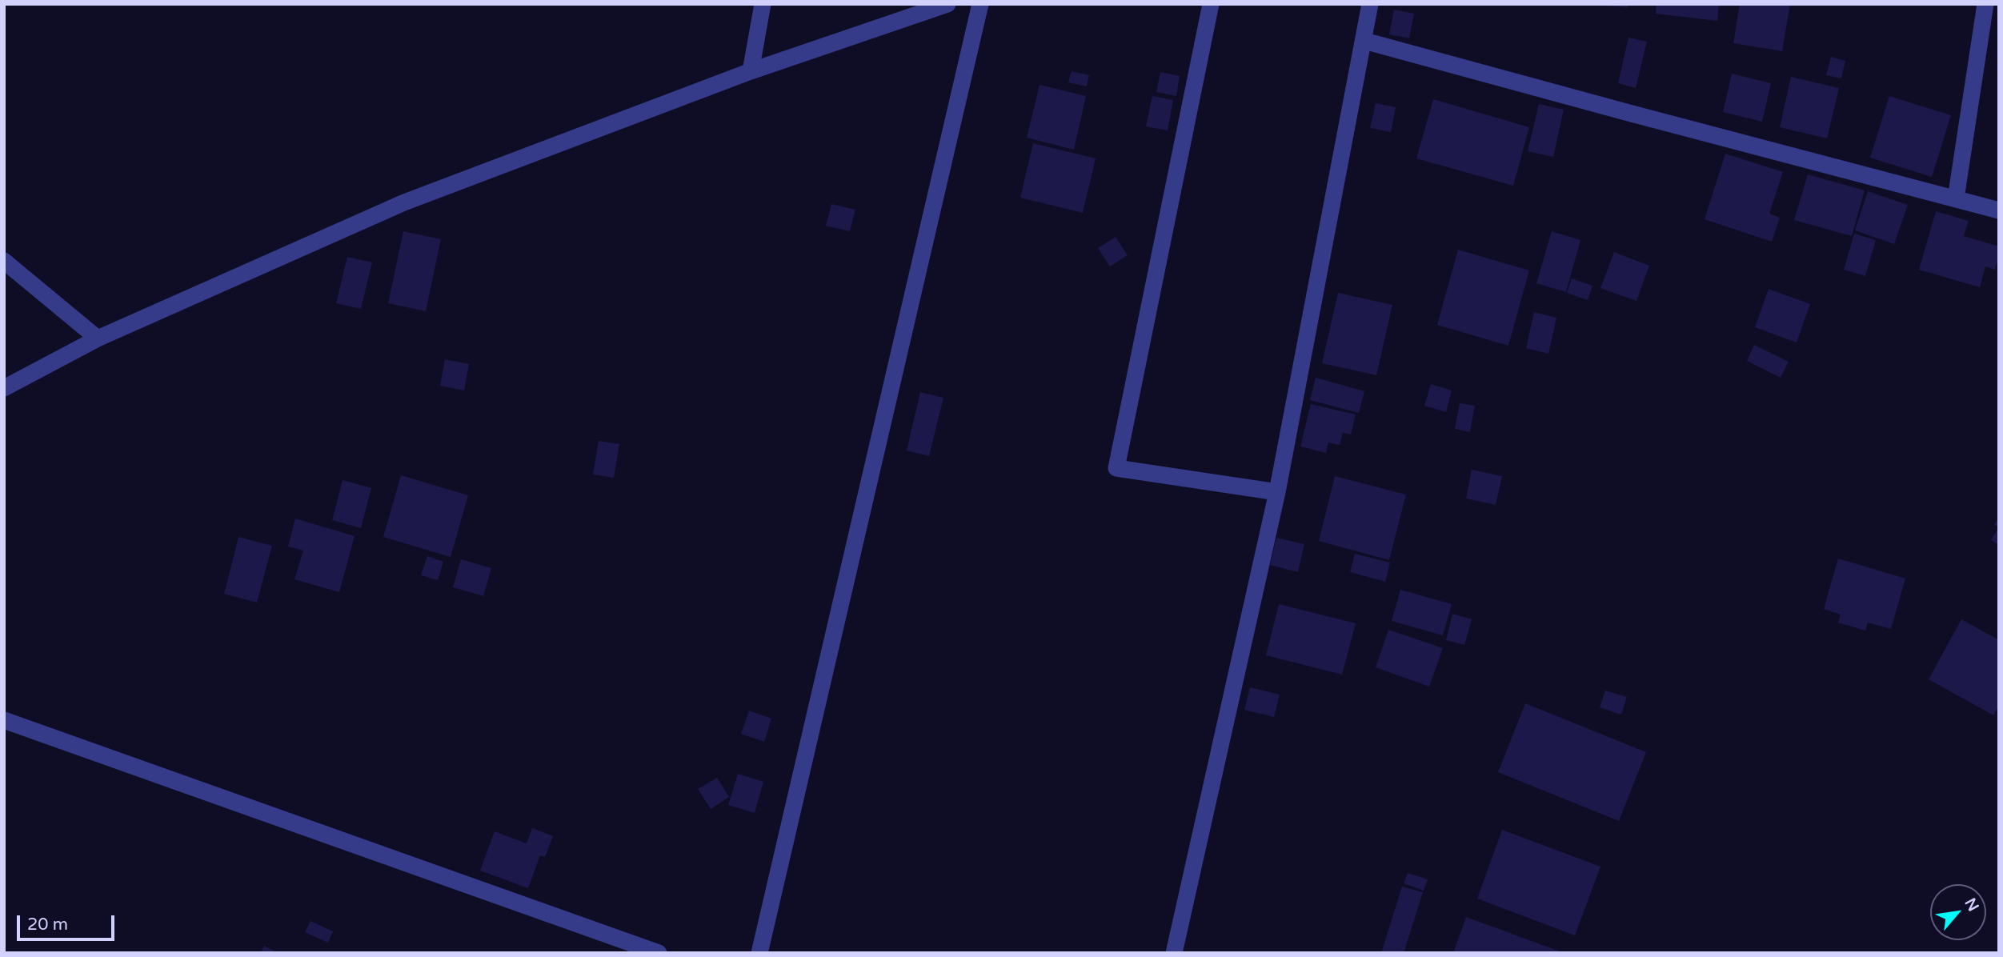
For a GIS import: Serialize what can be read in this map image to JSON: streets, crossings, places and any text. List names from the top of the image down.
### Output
{
  "scale_bar": "20 m",
  "north": "top right"
}
